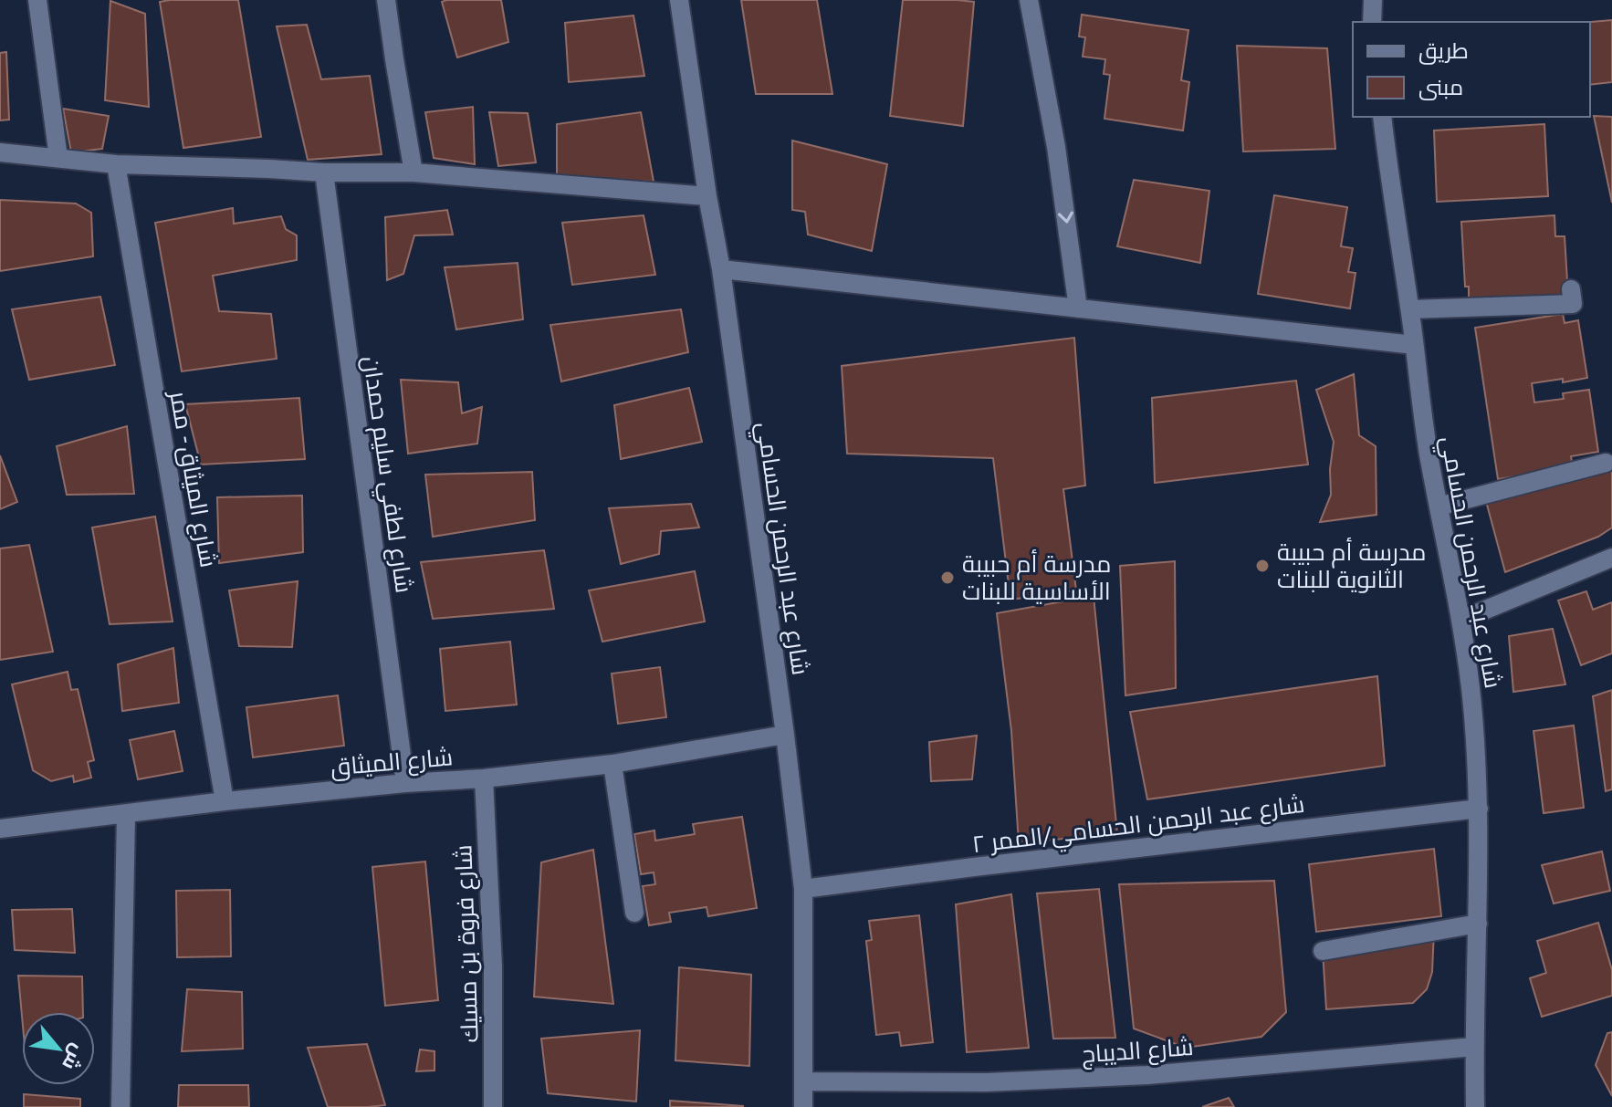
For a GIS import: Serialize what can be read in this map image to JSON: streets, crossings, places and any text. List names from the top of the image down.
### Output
{
  "streets": {
    "street": [
      "شارع لطفي سليم حمدان",
      "شارع الميثاق - ممر",
      "شارع عبد الرحمن الحسامي",
      "شارع الميثاق",
      "شارع عبد الرحمن الحسامي/الممر ٢",
      "شارع فروة بن مسيك",
      "شارع الديباج"
    ]
  },
  "crossings": [
    ["شارع لطفي سليم حمدان", "شارع الميثاق"],
    ["شارع الميثاق - ممر", "شارع الميثاق"],
    ["شارع عبد الرحمن الحسامي", "شارع الميثاق"],
    ["شارع عبد الرحمن الحسامي", "شارع عبد الرحمن الحسامي/الممر ٢"],
    ["شارع عبد الرحمن الحسامي", "شارع الديباج"],
    ["شارع الميثاق", "شارع فروة بن مسيك"]
  ],
  "places": ["مدرسة أم حبيبة الثانوية للبنات", "مدرسة أم حبيبة الأساسية للبنات"],
  "legend": ["طريق", "مبنى"],
  "north": "bottom right"
}
